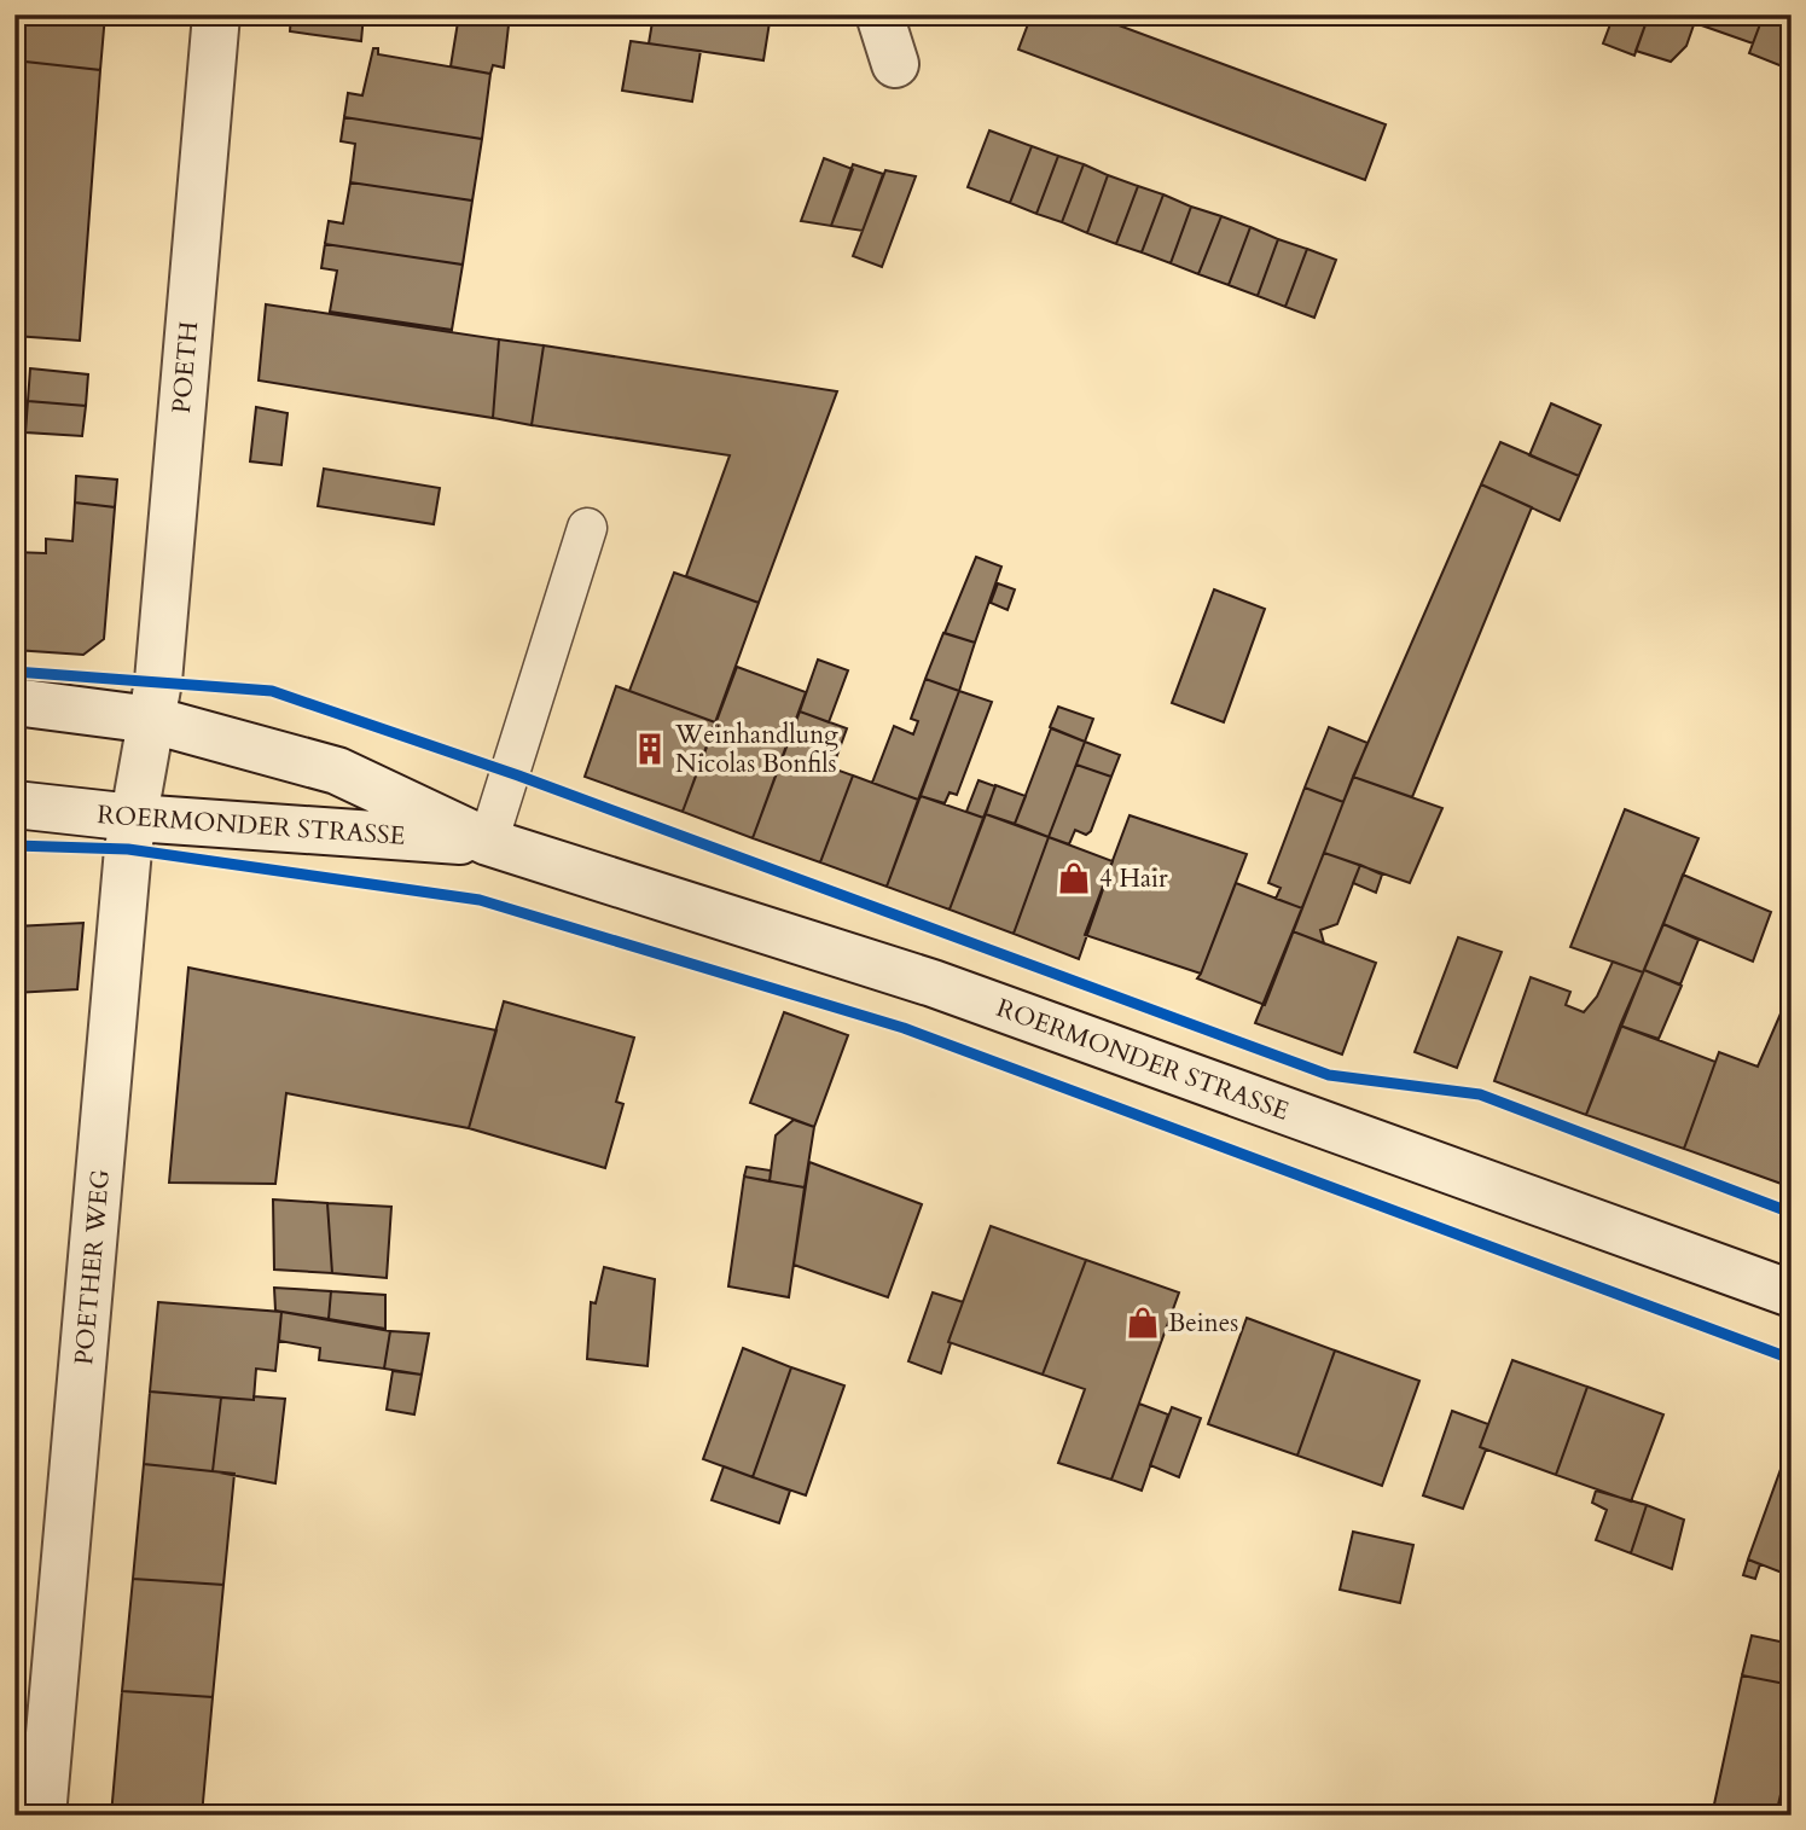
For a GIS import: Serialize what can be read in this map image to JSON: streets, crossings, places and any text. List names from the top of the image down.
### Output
{
  "streets": {
    "main road": ["POETH", "ROERMONDER STRASSE", "POETHER WEG"]
  },
  "crossings": [
    ["POETH", "ROERMONDER STRASSE"],
    ["POETH", "POETHER WEG"],
    ["ROERMONDER STRASSE", "POETHER WEG"]
  ],
  "places": {
    "building": ["Weinhandlung Nicolas Bonfils"],
    "shop": ["4 Hair", "Beines"]
  }
}
